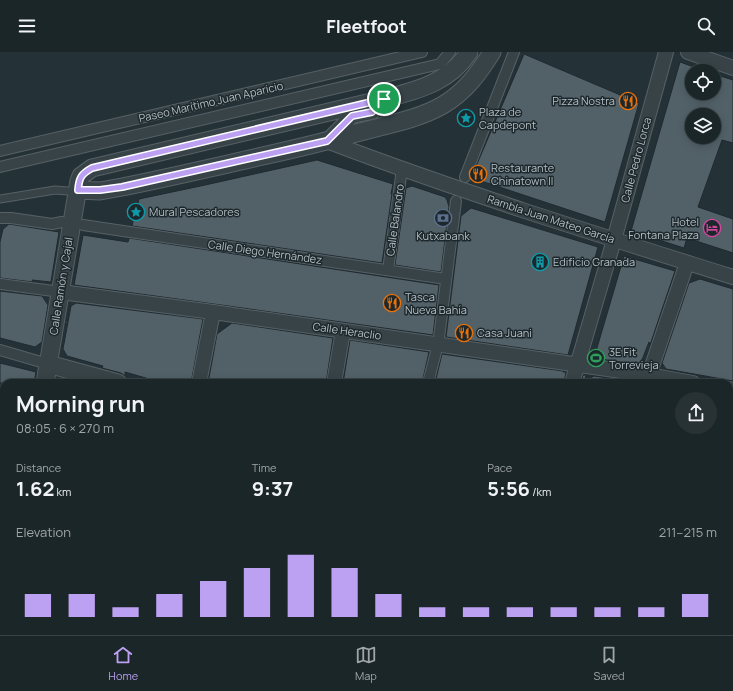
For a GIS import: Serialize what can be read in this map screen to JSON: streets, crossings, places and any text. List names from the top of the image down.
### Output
{
  "streets": {
    "street": [
      "Paseo Marítimo Juan Aparicio",
      "Calle Pedro Lorca",
      "Rambla Juan Mateo García",
      "Calle Balandro",
      "Calle Diego Hernández",
      "Calle Ramón y Cajal",
      "Calle Heraclio"
    ]
  },
  "crossings": [
    ["Calle Pedro Lorca", "Rambla Juan Mateo García"],
    ["Calle Pedro Lorca", "Calle Heraclio"],
    ["Calle Balandro", "Calle Diego Hernández"],
    ["Calle Ramón y Cajal", "Calle Heraclio"]
  ],
  "places": {
    "restaurant": [
      "Pizza Nostra",
      "Restaurante Chinatown II",
      "Tasca Nueva Bahía",
      "Casa Juani"
    ],
    "place": ["Plaza de Capdepont", "Mural Pescadores"],
    "bank": ["Kutxabank"],
    "hotel": ["Hotel Fontana Plaza"],
    "building": ["Edificio Granada"],
    "sports": ["3E Fit Torrevieja"]
  },
  "page": {
    "header": "Fleetfoot",
    "heading": ["Morning run", "08:05 · 6 × 270 m"],
    "stats": [
      ["Distance", "1.62 km"],
      ["Time", "9:37"],
      ["Pace", "5:56 /km"]
    ],
    "chart": ["Elevation", "211–215 m"],
    "tabs": ["Home", "Map", "Saved"]
  }
}
